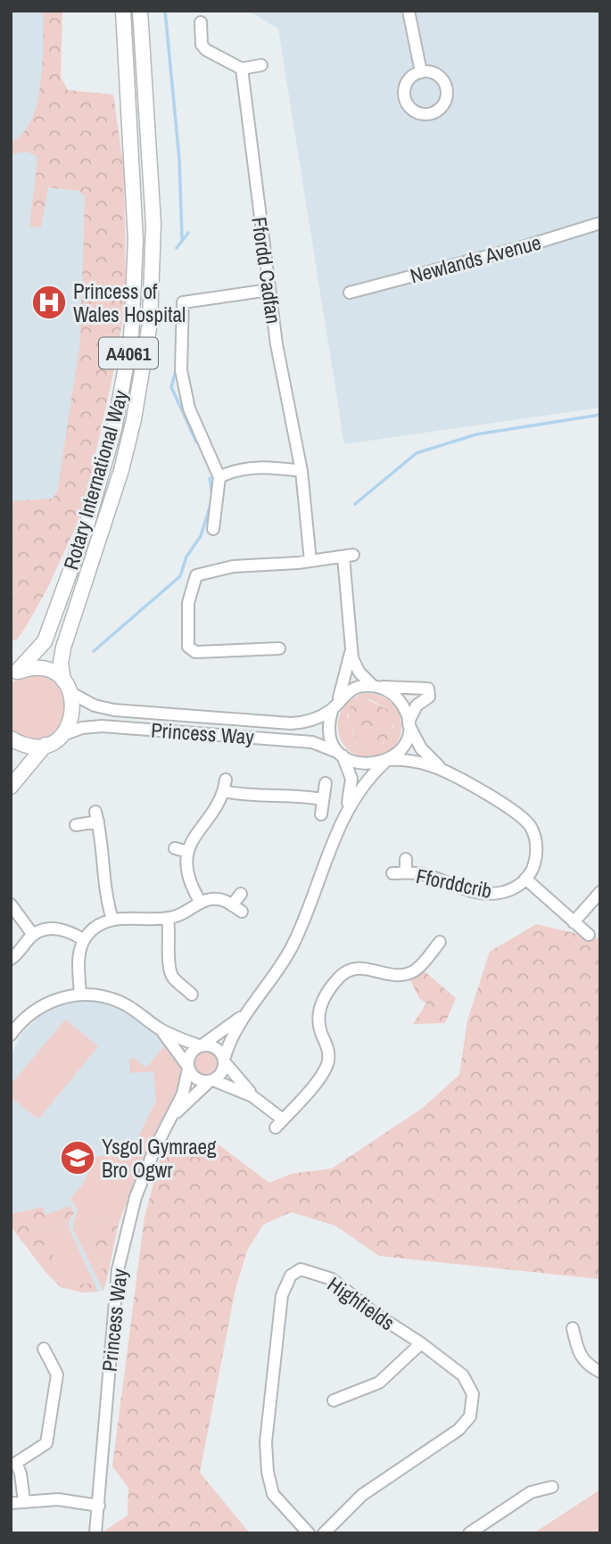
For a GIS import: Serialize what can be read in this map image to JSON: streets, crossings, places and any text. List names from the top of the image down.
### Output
{
  "streets": {
    "main road": ["A4061", "Rotary International Way"],
    "street": [
      "Newlands Avenue",
      "Ffordd Cadfan",
      "Princess Way",
      "Fforddcrib",
      "Highfields"
    ]
  },
  "crossings": [
    ["A4061", "Rotary International Way"],
    ["A4061", "Princess Way"],
    ["Rotary International Way", "Princess Way"]
  ],
  "places": {
    "hospital": ["Princess of Wales Hospital"],
    "school or university": ["Ysgol Gymraeg Bro Ogwr"]
  }
}
